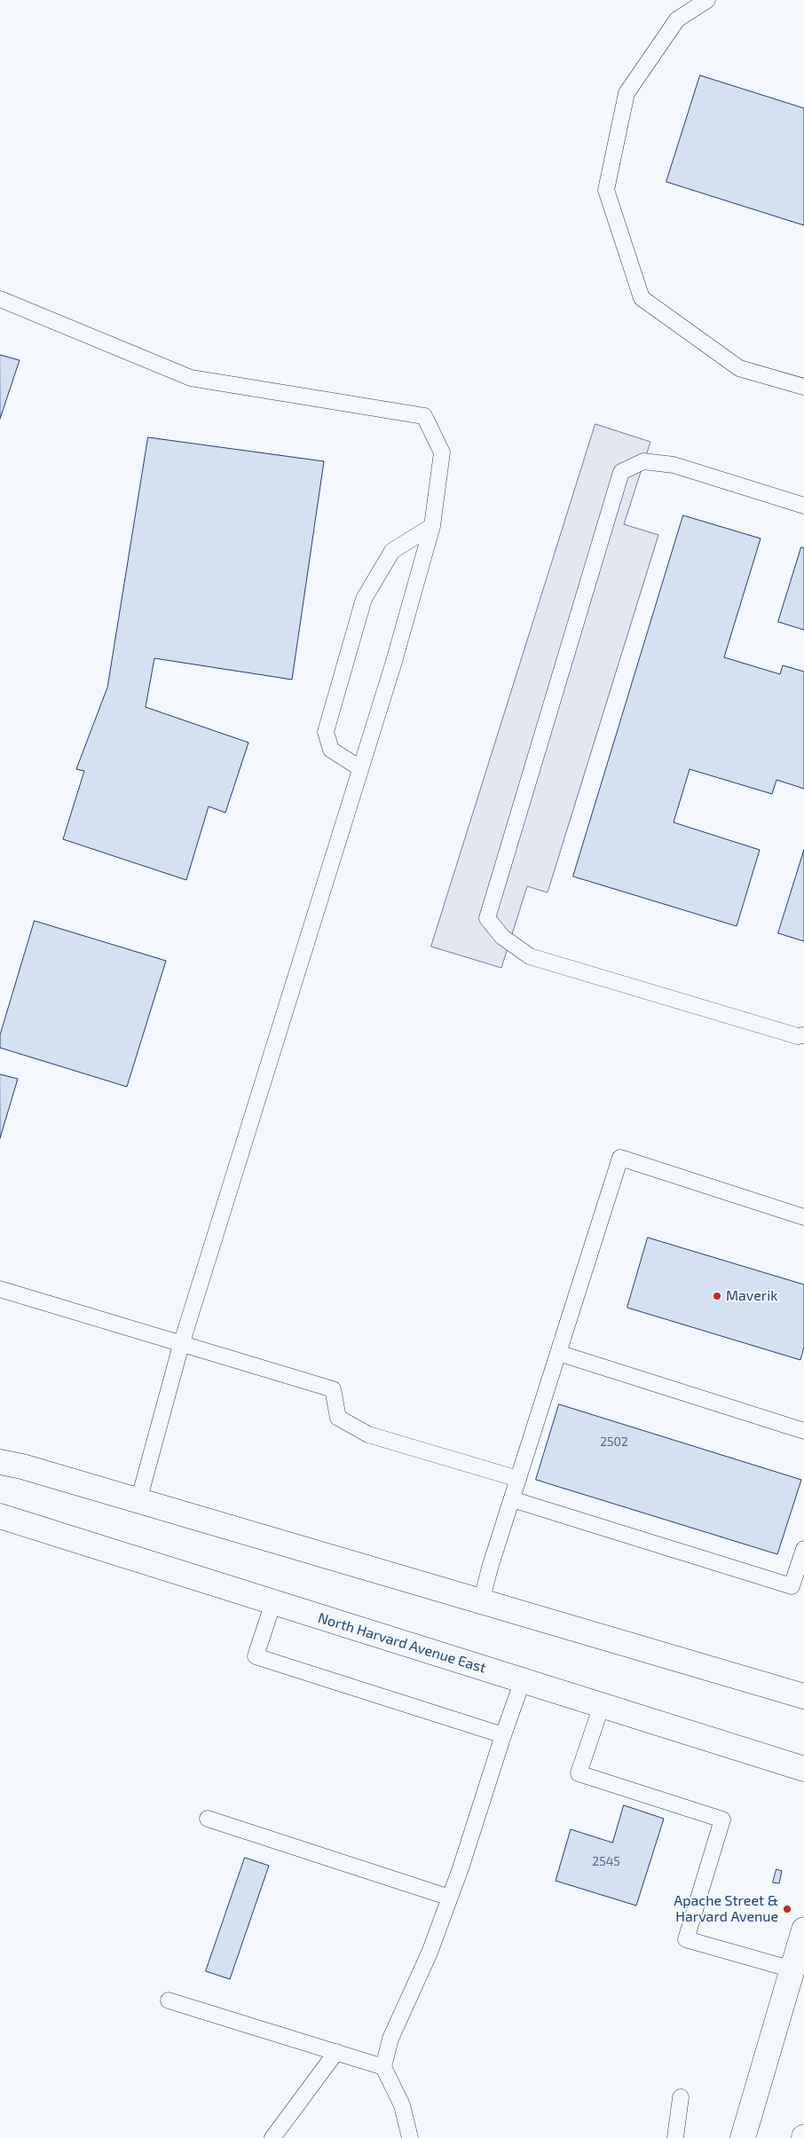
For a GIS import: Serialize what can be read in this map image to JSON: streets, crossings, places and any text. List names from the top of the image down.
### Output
{
  "streets": {
    "main road": ["North Harvard Avenue East"]
  },
  "places": ["Maverik", "Apache Street & Harvard Avenue"],
  "house_numbers": ["2502", "2545"]
}
